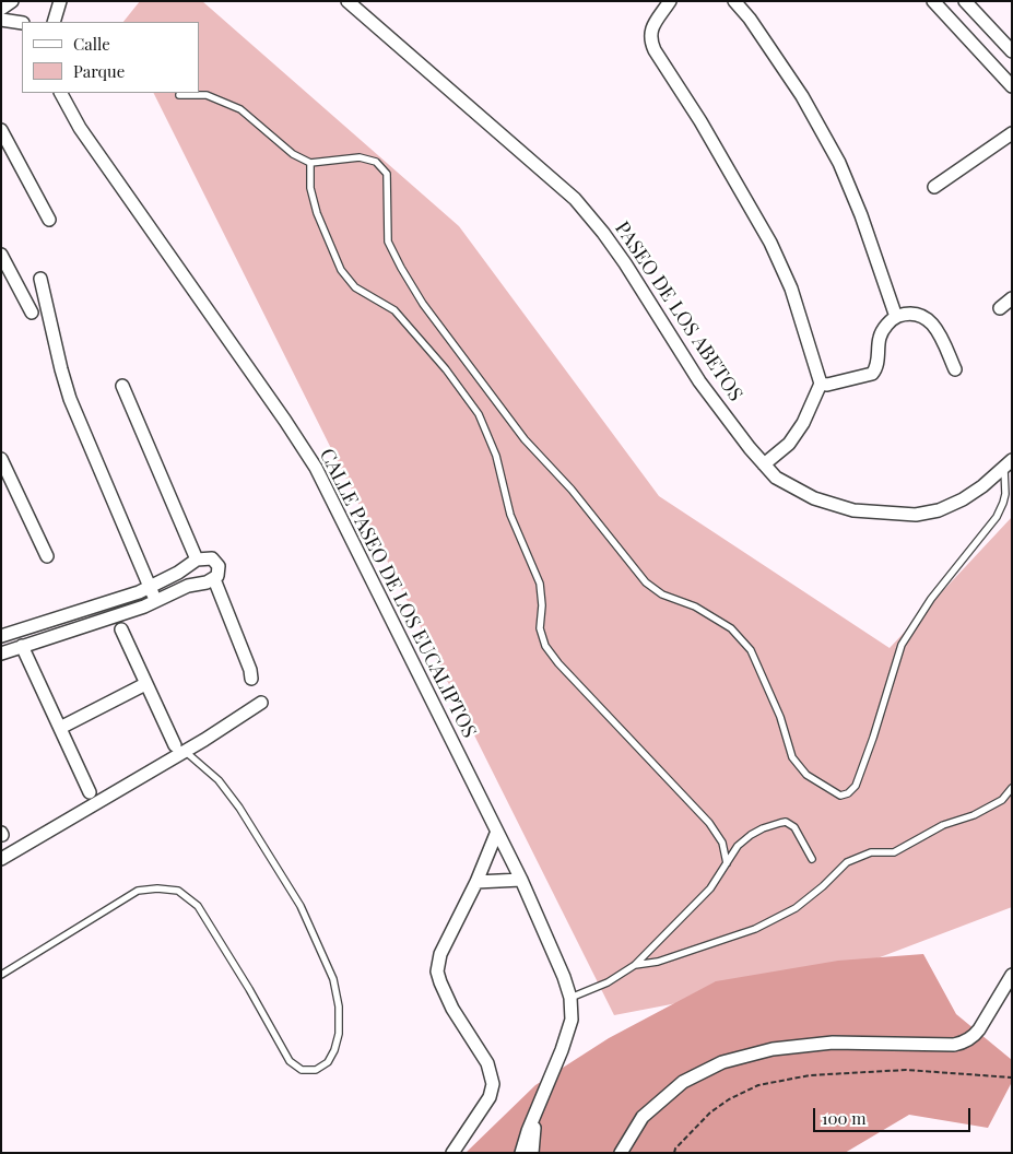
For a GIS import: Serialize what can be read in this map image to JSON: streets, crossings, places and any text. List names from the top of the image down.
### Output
{
  "streets": {
    "street": ["PASEO DE LOS ABETOS", "CALLE PASEO DE LOS EUCALIPTOS"]
  },
  "legend": ["Calle", "Parque"],
  "scale_bar": "100 m"
}
